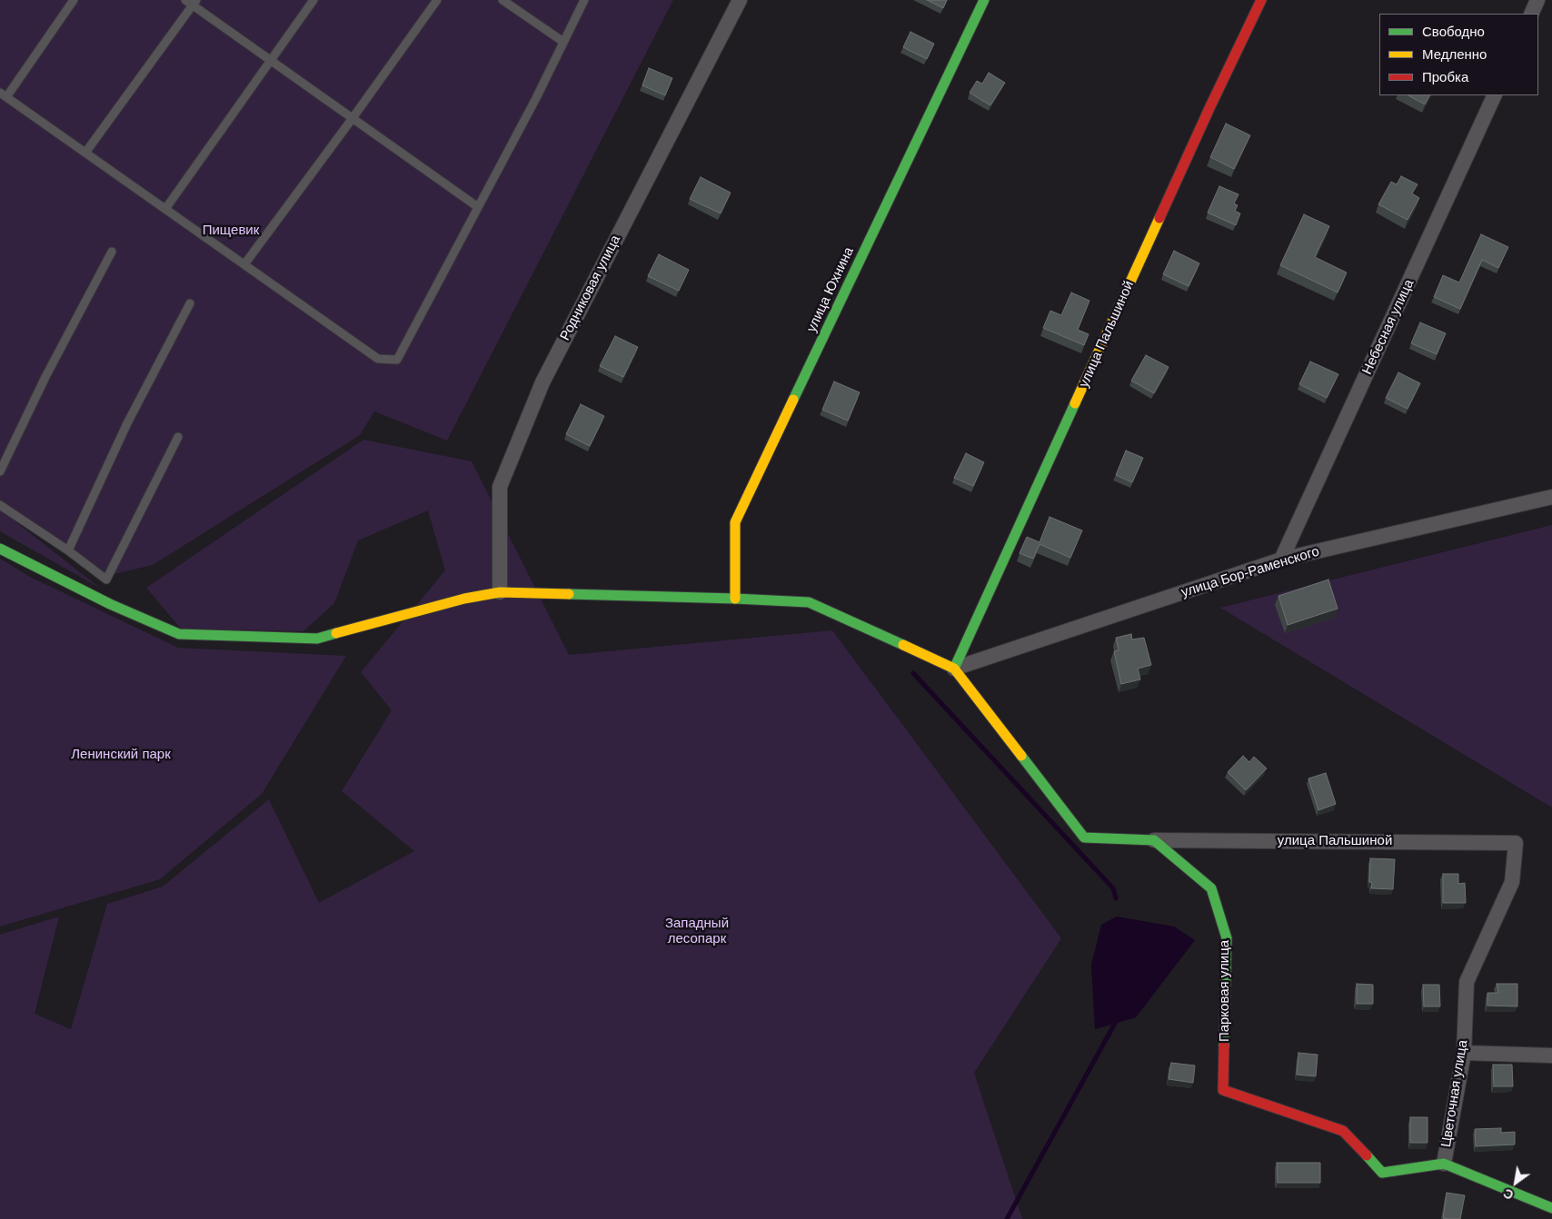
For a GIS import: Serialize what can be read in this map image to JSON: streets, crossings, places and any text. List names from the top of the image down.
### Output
{
  "streets": {
    "street": [
      "Родниковая улица",
      "улица Юхнина",
      "Небесная улица",
      "улица Пальшиной",
      "улица Бор-Раменского",
      "Парковая улица",
      "Цветочная улица"
    ]
  },
  "crossings": [
    ["Небесная улица", "улица Бор-Раменского"],
    ["улица Пальшиной", "улица Бор-Раменского"],
    ["улица Пальшиной", "Парковая улица"],
    ["улица Пальшиной", "Цветочная улица"],
    ["Парковая улица", "Цветочная улица"]
  ],
  "parks": ["Пищевик", "Ленинский парк", "Западный лесопарк"],
  "legend": ["Свободно", "Медленно", "Пробка"],
  "north": "bottom left"
}
